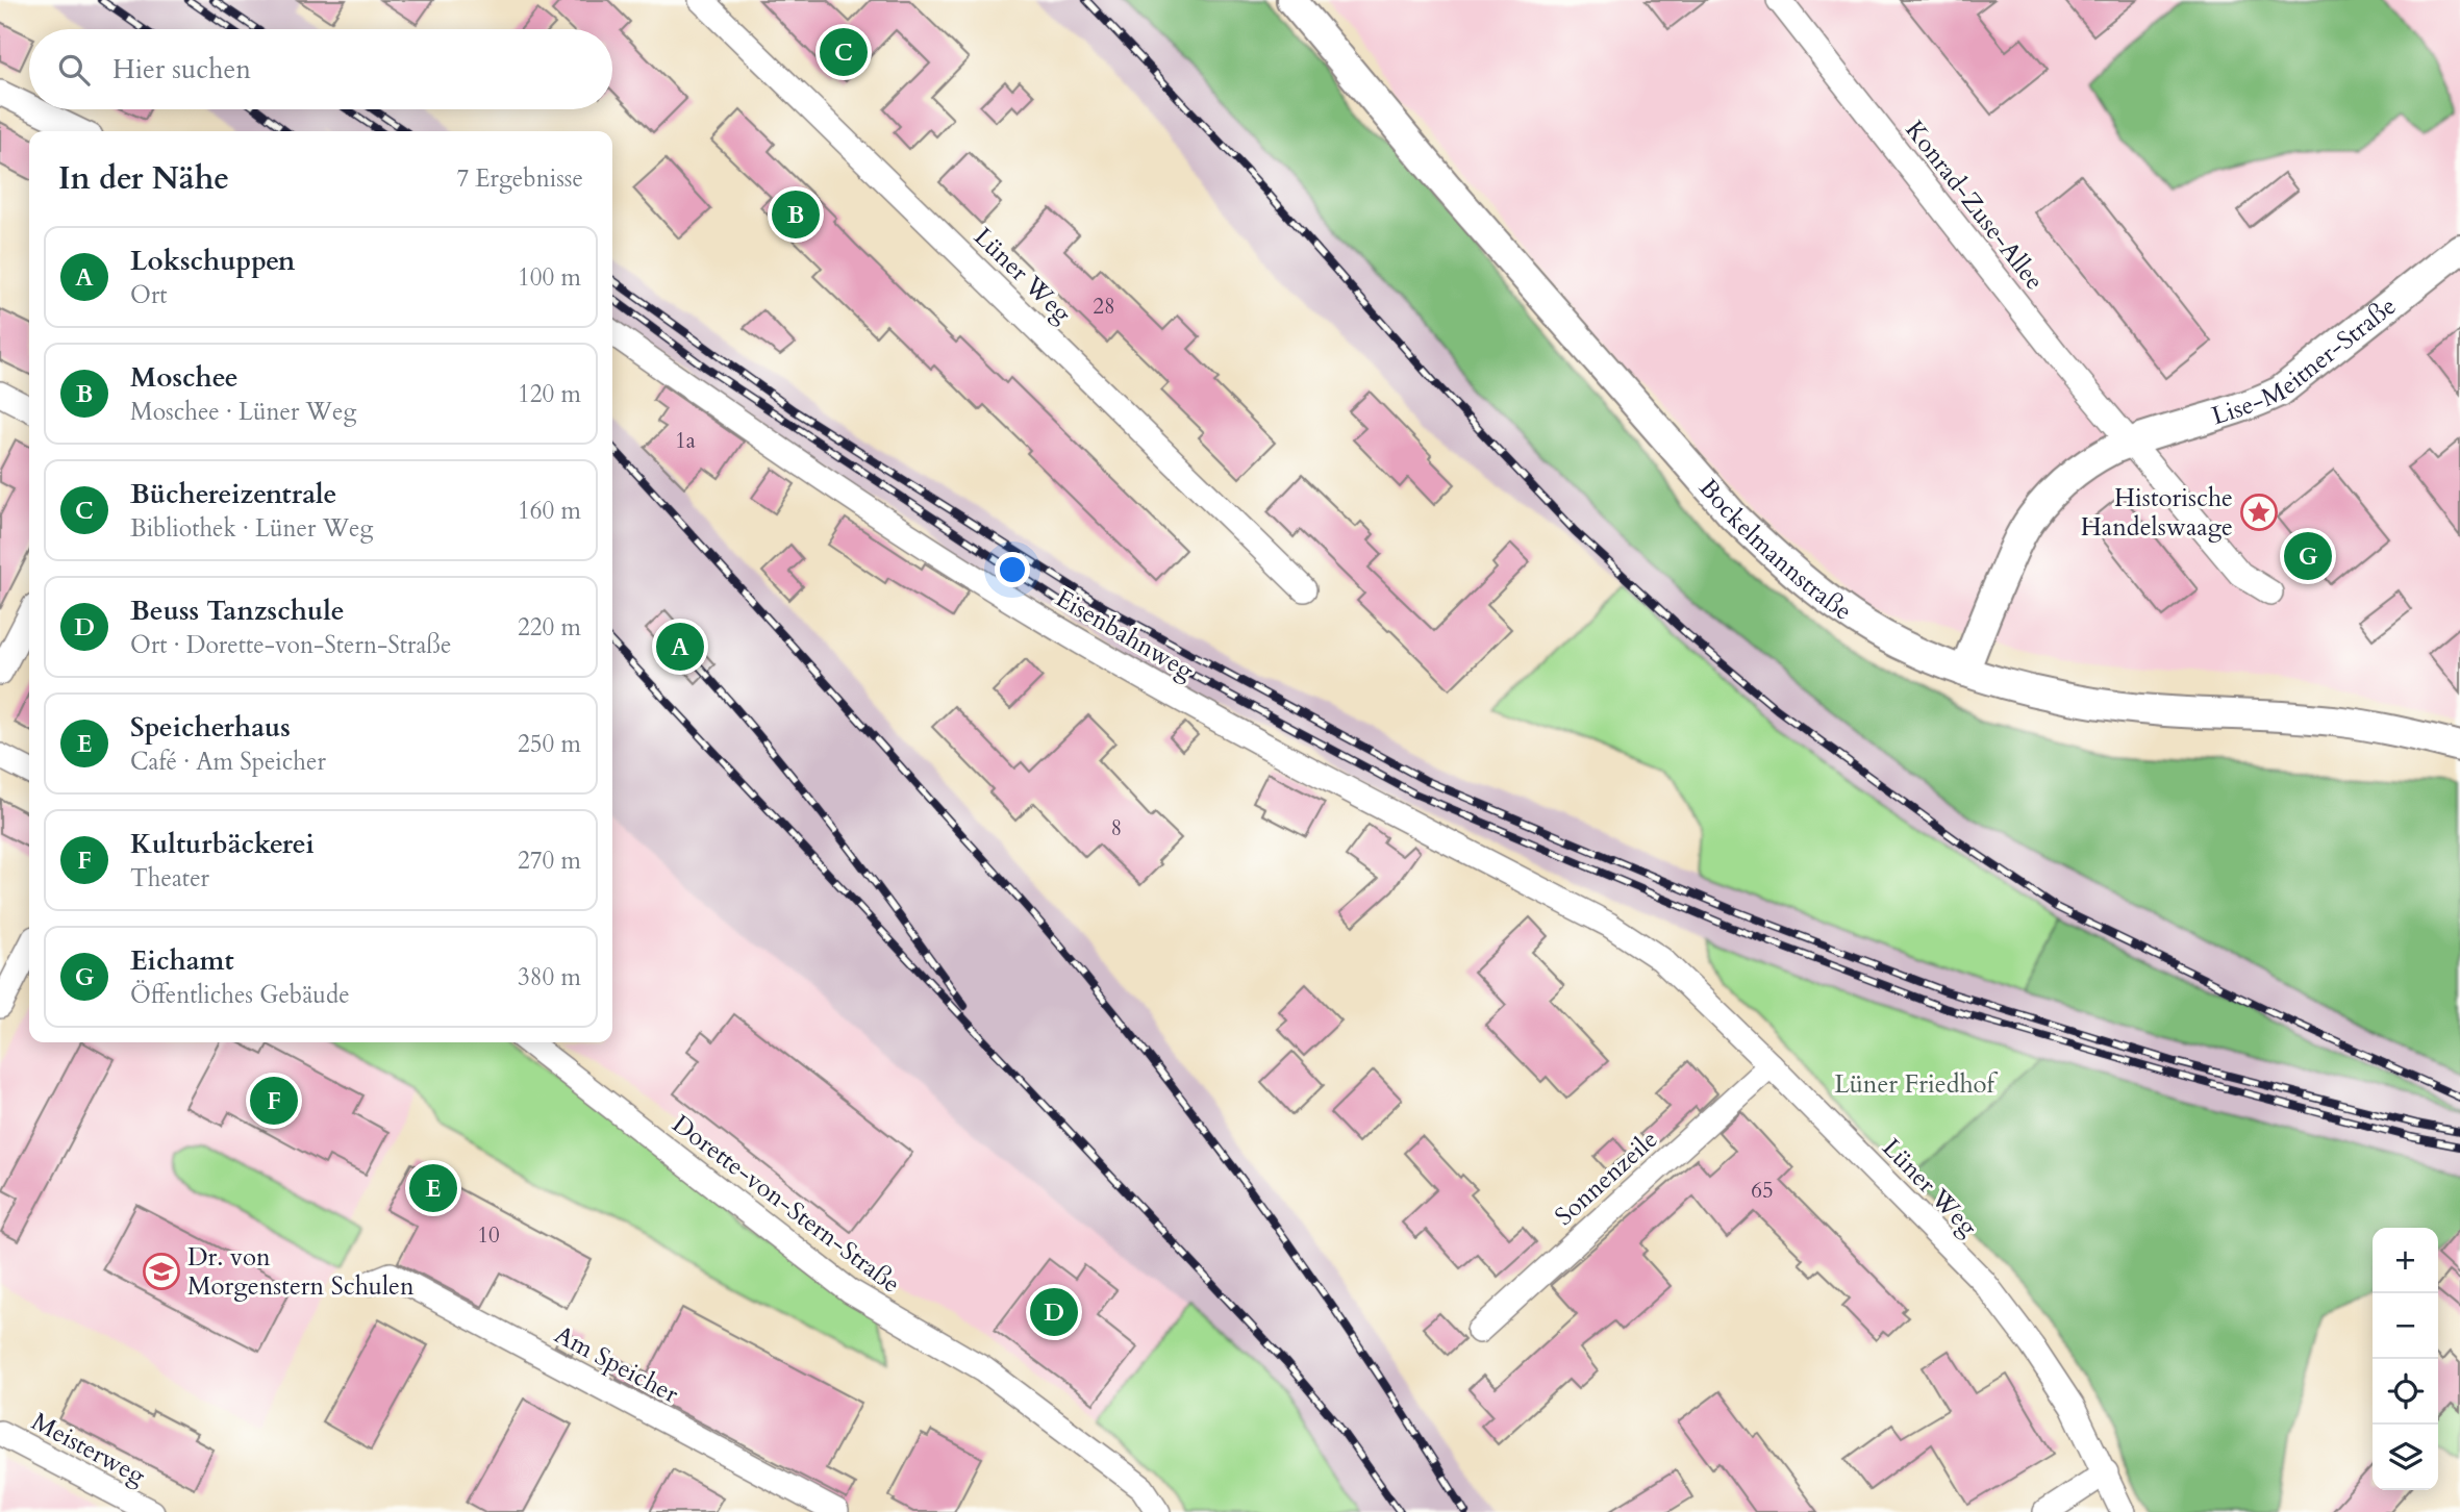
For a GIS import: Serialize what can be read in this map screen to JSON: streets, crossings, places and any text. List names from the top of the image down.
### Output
{
  "streets": {
    "main road": ["Lise-Meitner-Straße", "Bockelmannstraße"],
    "street": [
      "Konrad-Zuse-Allee",
      "Lüner Weg",
      "Eisenbahnweg",
      "Sonnenzeile",
      "Dorette-von-Stern-Straße",
      "Am Speicher",
      "Meisterweg"
    ]
  },
  "crossings": [
    ["Konrad-Zuse-Allee", "Lise-Meitner-Straße"],
    ["Lüner Weg", "Eisenbahnweg"],
    ["Lüner Weg", "Sonnenzeile"],
    ["Lise-Meitner-Straße", "Bockelmannstraße"]
  ],
  "parks": ["Lüner Friedhof"],
  "places": {
    "place": ["Historische Handelswaage"],
    "school or university": ["Dr. von Morgenstern Schulen"]
  },
  "house_numbers": [
    "28",
    "1a",
    "8",
    "65",
    "10"
  ],
  "page": {
    "pins": [
      "C",
      "B",
      "G",
      "A",
      "F",
      "E",
      "D"
    ],
    "search": "Hier suchen",
    "heading": ["In der Nähe", "7 Ergebnisse"],
    "list": [
      {
        "mark": "A",
        "name": "Lokschuppen",
        "note": "Ort",
        "value": "100 m"
      },
      {
        "mark": "B",
        "name": "Moschee",
        "note": "Moschee · Lüner Weg",
        "value": "120 m"
      },
      {
        "mark": "C",
        "name": "Büchereizentrale",
        "note": "Bibliothek · Lüner Weg",
        "value": "160 m"
      },
      {
        "mark": "D",
        "name": "Beuss Tanzschule",
        "note": "Ort · Dorette-von-Stern-Straße",
        "value": "220 m"
      },
      {
        "mark": "E",
        "name": "Speicherhaus",
        "note": "Café · Am Speicher",
        "value": "250 m"
      },
      {
        "mark": "F",
        "name": "Kulturbäckerei",
        "note": "Theater",
        "value": "270 m"
      },
      {
        "mark": "G",
        "name": "Eichamt",
        "note": "Öffentliches Gebäude",
        "value": "380 m"
      }
    ],
    "map_buttons": ["+", "−"]
  }
}
